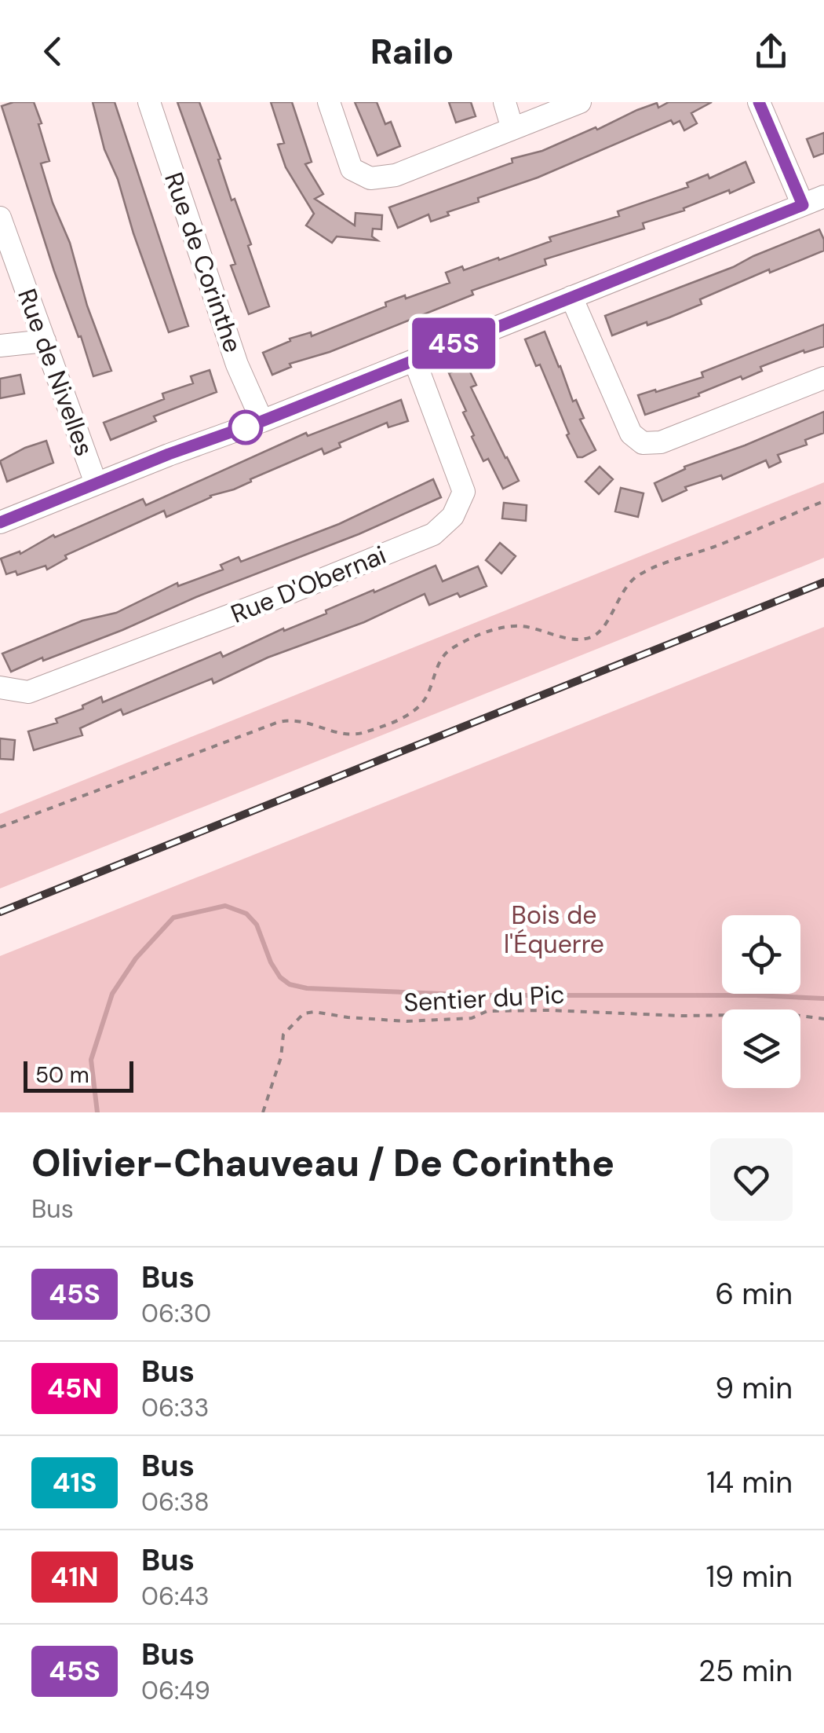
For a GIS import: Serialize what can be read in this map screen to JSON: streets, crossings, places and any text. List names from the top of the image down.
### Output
{
  "streets": {
    "street": ["Rue de Corinthe", "Rue de Nivelles", "Rue D'Obernai"],
    "path": ["Sentier du Pic"]
  },
  "parks": ["Bois de l'Équerre"],
  "lines": ["bus line 45S"],
  "scale_bar": "50 m",
  "page": {
    "header": "Railo",
    "on_map": "45S",
    "scale": "50 m",
    "heading": ["Olivier-Chauveau / De Corinthe", "Bus"],
    "list": [
      {
        "mark": "45S",
        "name": "Bus",
        "note": "06:30",
        "value": "6 min"
      },
      {
        "mark": "45N",
        "name": "Bus",
        "note": "06:33",
        "value": "9 min"
      },
      {
        "mark": "41S",
        "name": "Bus",
        "note": "06:38",
        "value": "14 min"
      },
      {
        "mark": "41N",
        "name": "Bus",
        "note": "06:43",
        "value": "19 min"
      },
      {
        "mark": "45S",
        "name": "Bus",
        "note": "06:49",
        "value": "25 min"
      }
    ]
  }
}
